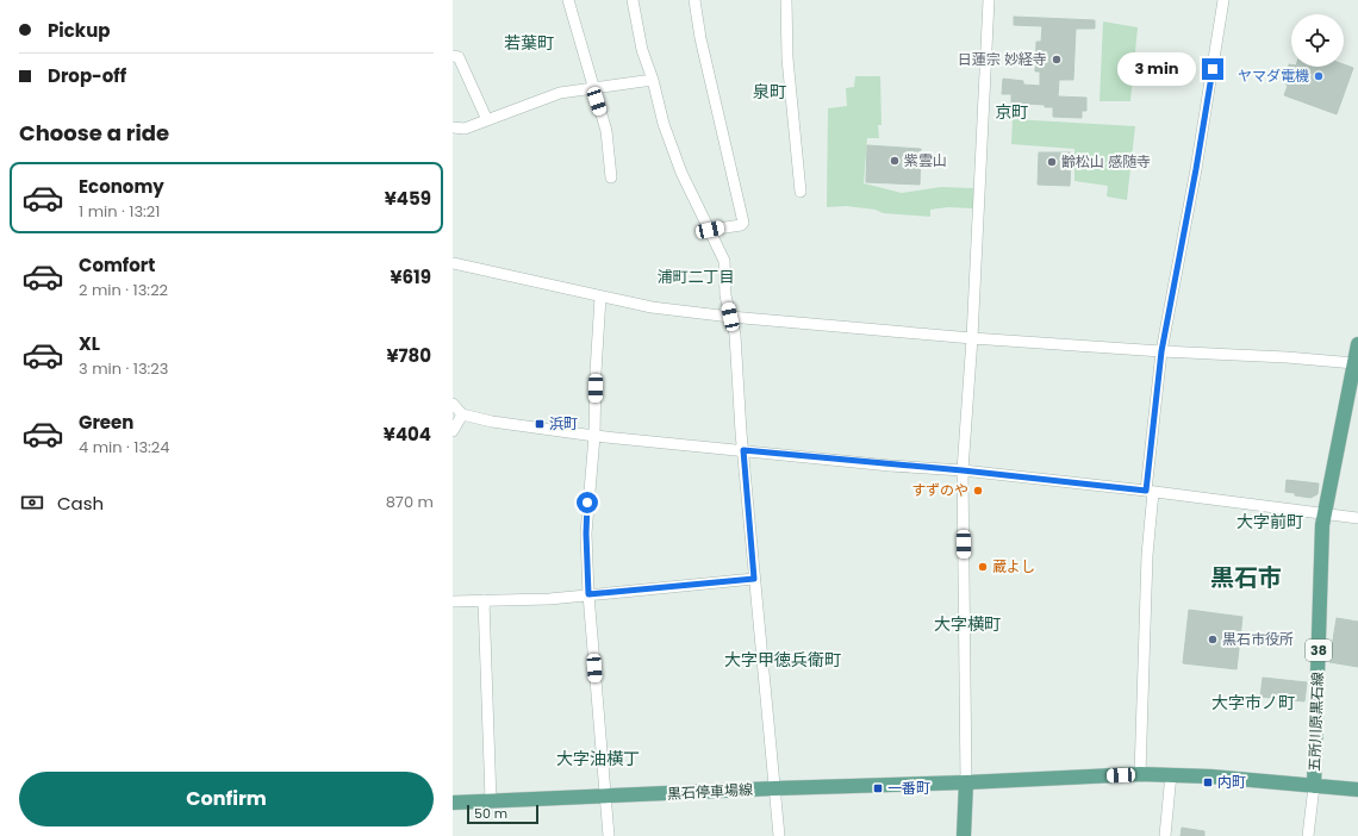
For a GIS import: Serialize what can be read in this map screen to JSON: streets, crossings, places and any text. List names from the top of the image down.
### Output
{
  "streets": {
    "main road": ["38", "五所川原黒石線", "黒石停車場線"]
  },
  "crossings": [
    ["五所川原黒石線", "黒石停車場線"]
  ],
  "districts": [
    "若葉町",
    "泉町",
    "京町",
    "浦町二丁目",
    "大字前町",
    "黒石市",
    "大字横町",
    "大字甲徳兵衛町",
    "大字市ノ町",
    "大字油横丁"
  ],
  "places": {
    "other": [
      "日蓮宗 妙経寺",
      "ヤマダ電機",
      "紫雲山",
      "齢松山 感随寺",
      "すずのや",
      "蔵よし",
      "黒石市役所"
    ],
    "transit": ["浜町", "内町", "一番町"]
  },
  "scale_bar": "50 m",
  "page": {
    "banner": ["Pickup", "Drop-off"],
    "bubble": "3 min",
    "heading": "Choose a ride",
    "list": [
      {
        "name": "Economy",
        "note": "1 min · 13:21",
        "value": "¥459"
      },
      {
        "name": "Comfort",
        "note": "2 min · 13:22",
        "value": "¥619"
      },
      {
        "name": "XL",
        "note": "3 min · 13:23",
        "value": "¥780"
      },
      {
        "name": "Green",
        "note": "4 min · 13:24",
        "value": "¥404"
      }
    ],
    "pay": ["Cash", "870 m"],
    "buttons": "Confirm",
    "scale": "50 m"
  }
}
